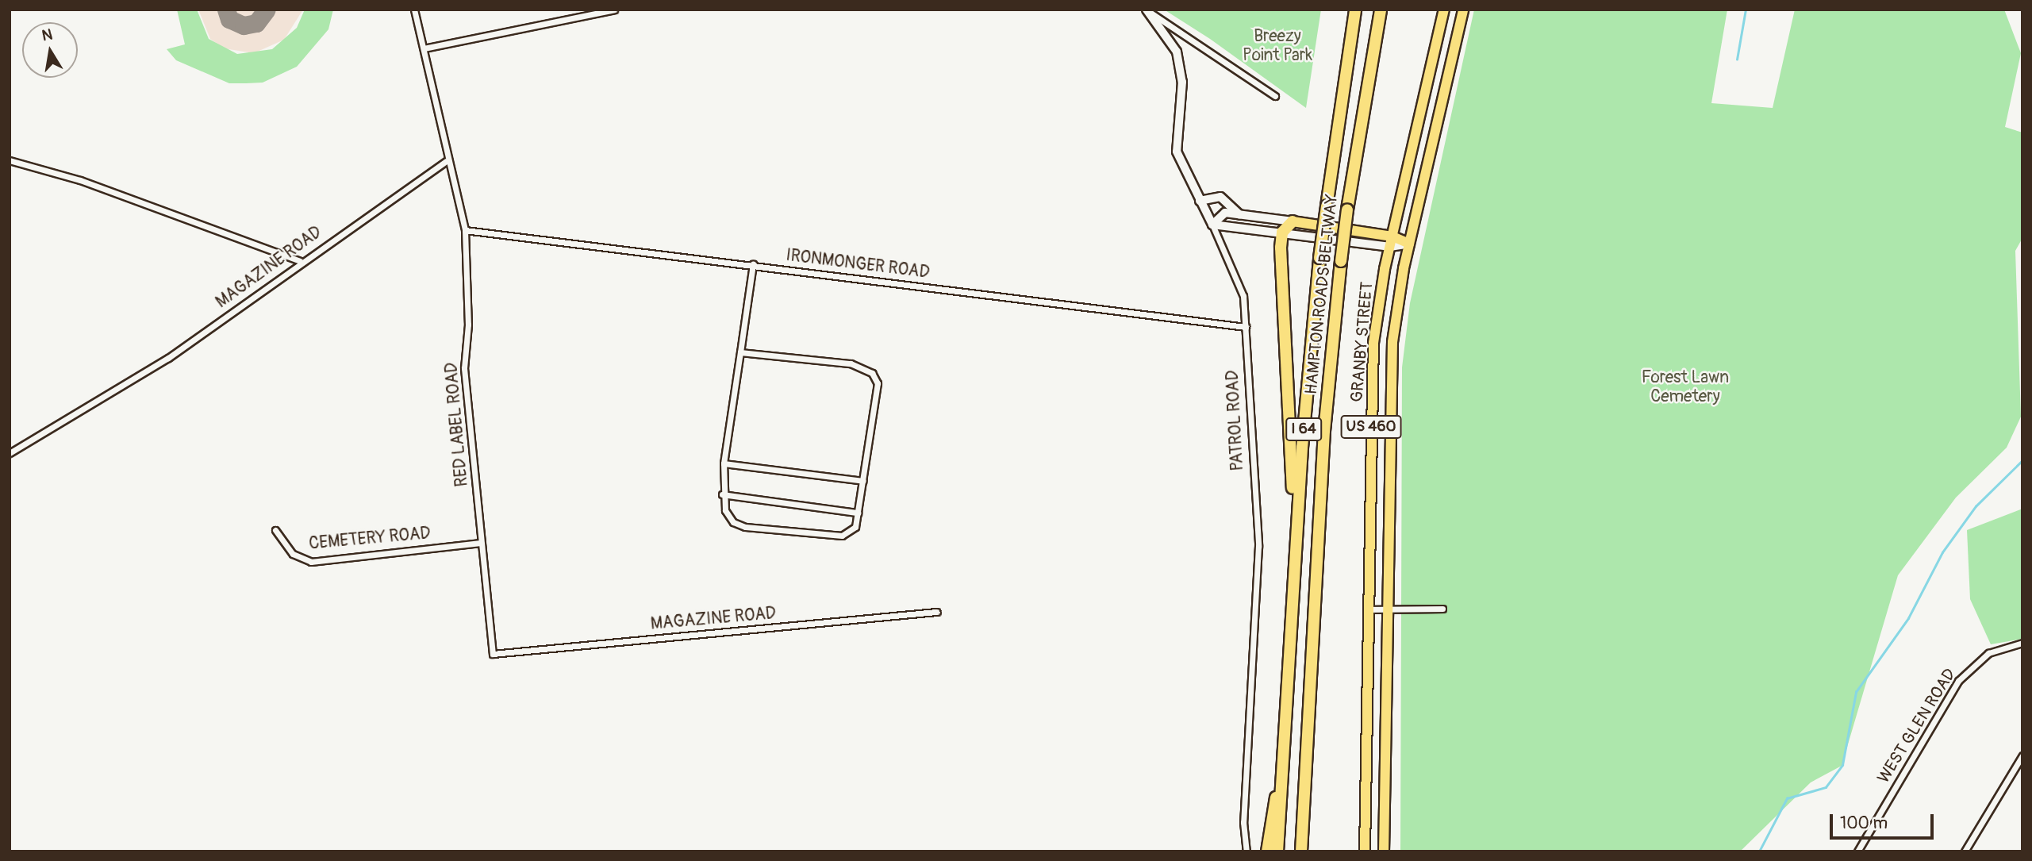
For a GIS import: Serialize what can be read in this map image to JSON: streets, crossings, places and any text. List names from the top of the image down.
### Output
{
  "streets": {
    "highway": ["HAMPTON ROADS BELTWAY", "I 64"],
    "main road": ["GRANBY STREET", "US 460"],
    "street": [
      "IRONMONGER ROAD",
      "MAGAZINE ROAD",
      "PATROL ROAD",
      "RED LABEL ROAD",
      "CEMETERY ROAD",
      "WEST GLEN ROAD"
    ]
  },
  "crossings": [
    ["IRONMONGER ROAD", "PATROL ROAD"],
    ["IRONMONGER ROAD", "RED LABEL ROAD"],
    ["MAGAZINE ROAD", "RED LABEL ROAD"],
    ["HAMPTON ROADS BELTWAY", "I 64"],
    ["RED LABEL ROAD", "CEMETERY ROAD"]
  ],
  "parks": ["Breezy Point Park", "Forest Lawn Cemetery"],
  "scale_bar": "100 m",
  "north": "top"
}
